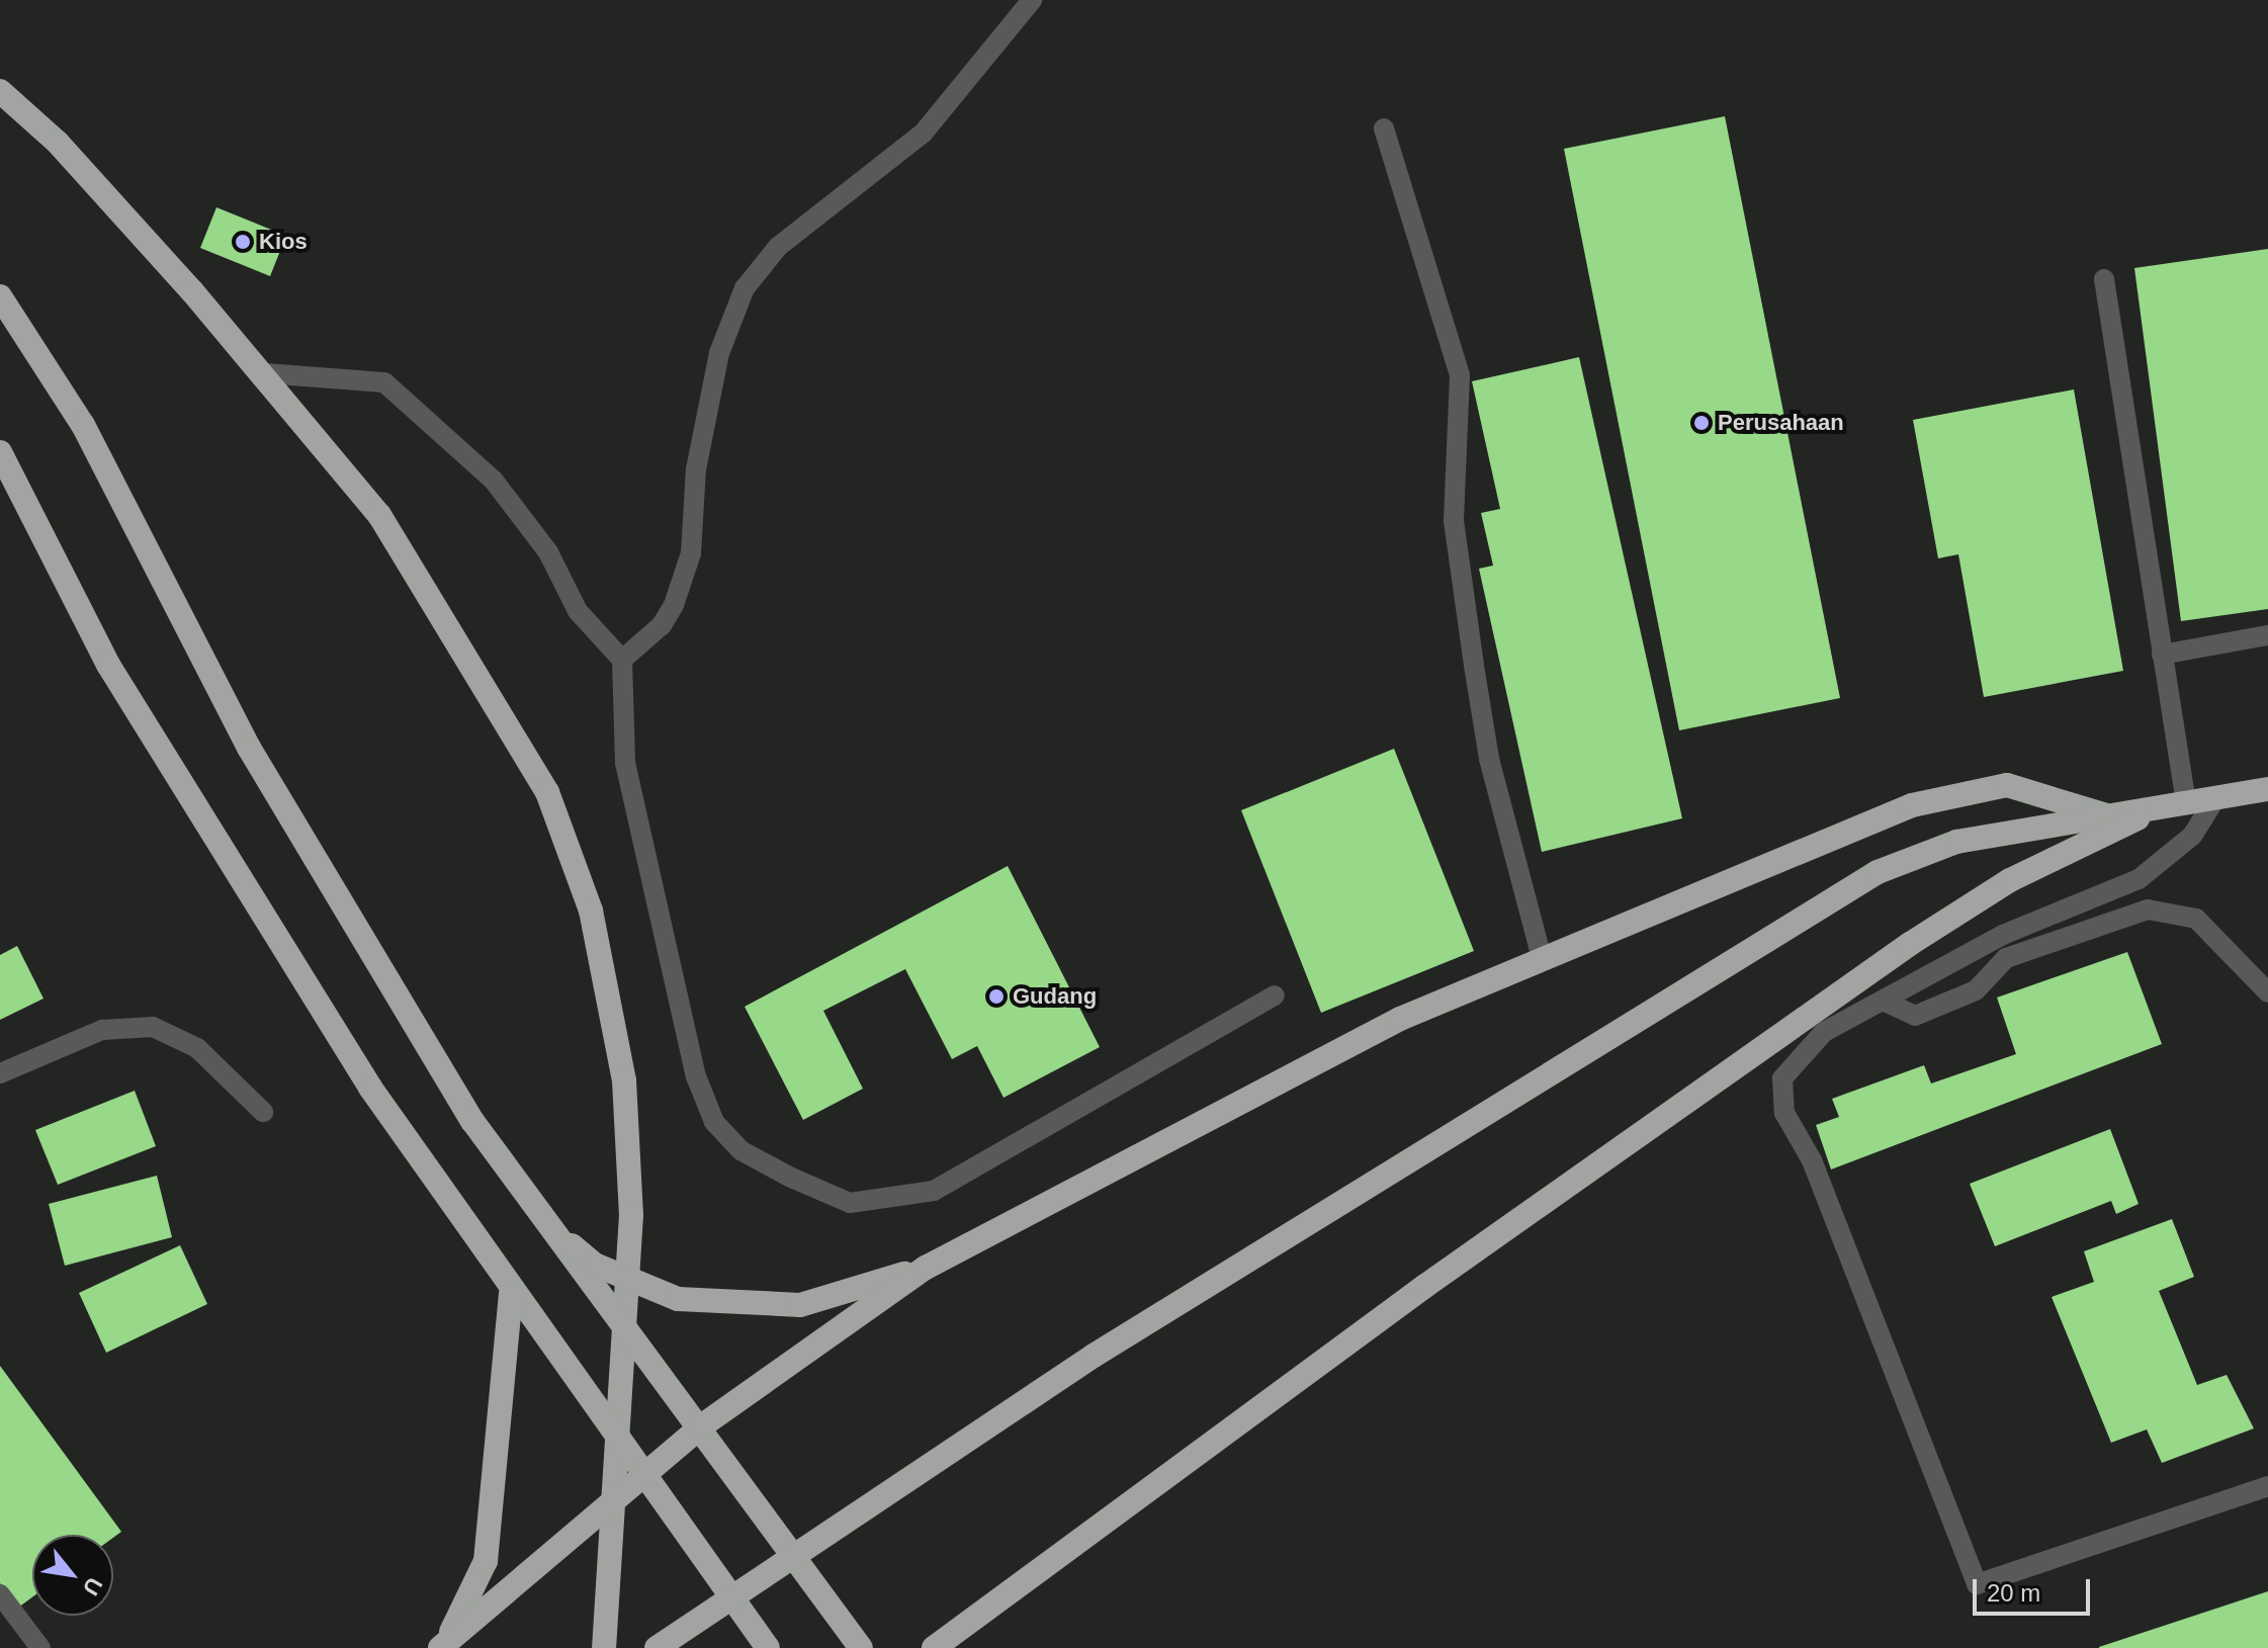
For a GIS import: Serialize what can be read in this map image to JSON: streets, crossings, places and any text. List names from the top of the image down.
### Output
{
  "places": ["Kios", "Perusahaan", "Gudang"],
  "scale_bar": "20 m",
  "north": "bottom right"
}
